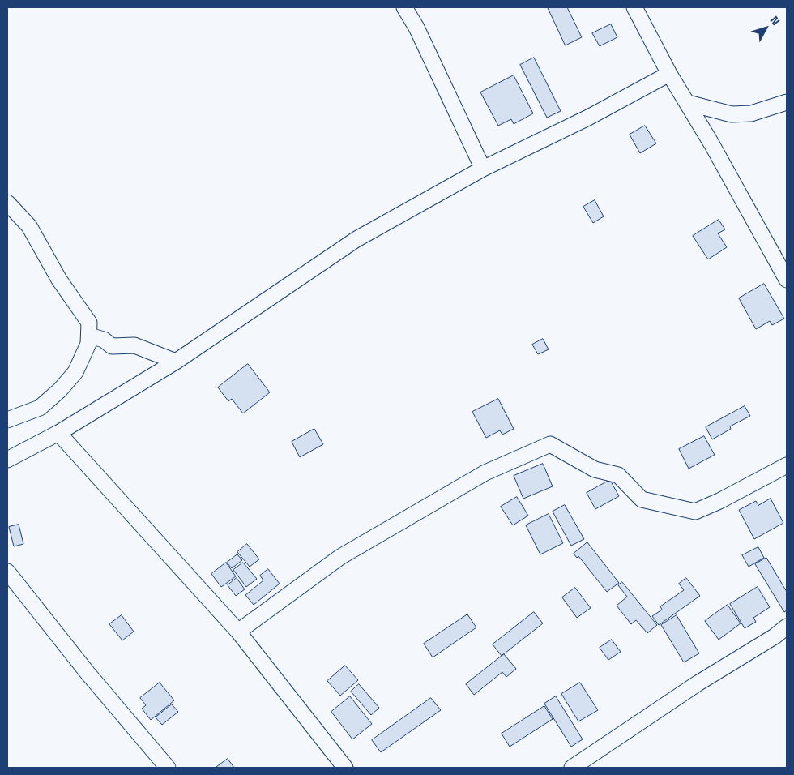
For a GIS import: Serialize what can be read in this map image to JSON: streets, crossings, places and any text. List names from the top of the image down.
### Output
{
  "north": "top right"
}
